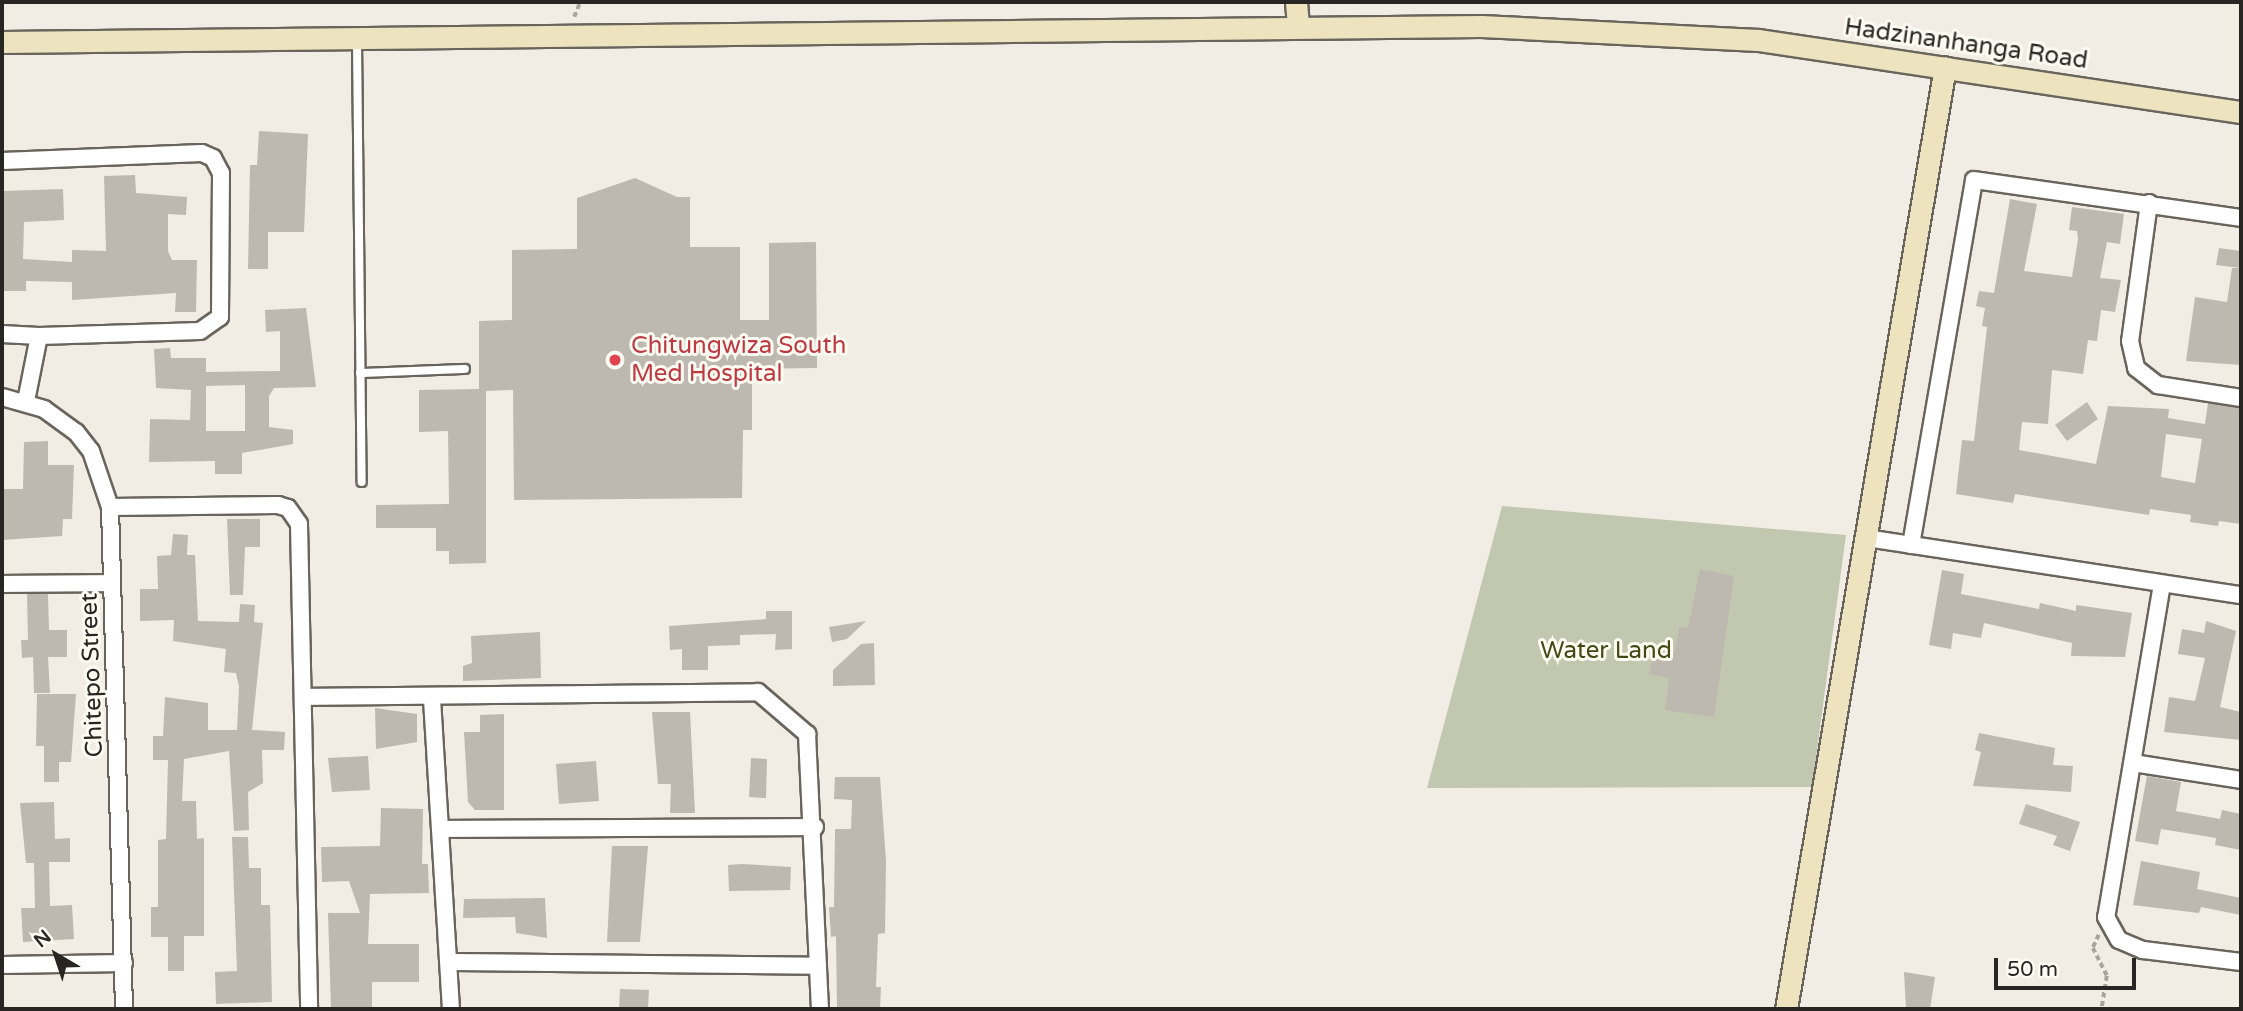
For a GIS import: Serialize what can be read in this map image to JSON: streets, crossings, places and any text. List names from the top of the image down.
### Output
{
  "streets": {
    "street": ["Hadzinanhanga Road", "Chitepo Street"]
  },
  "parks": ["Water Land"],
  "places": ["Chitungwiza South Med Hospital"],
  "scale_bar": "50 m",
  "north": "top left"
}
